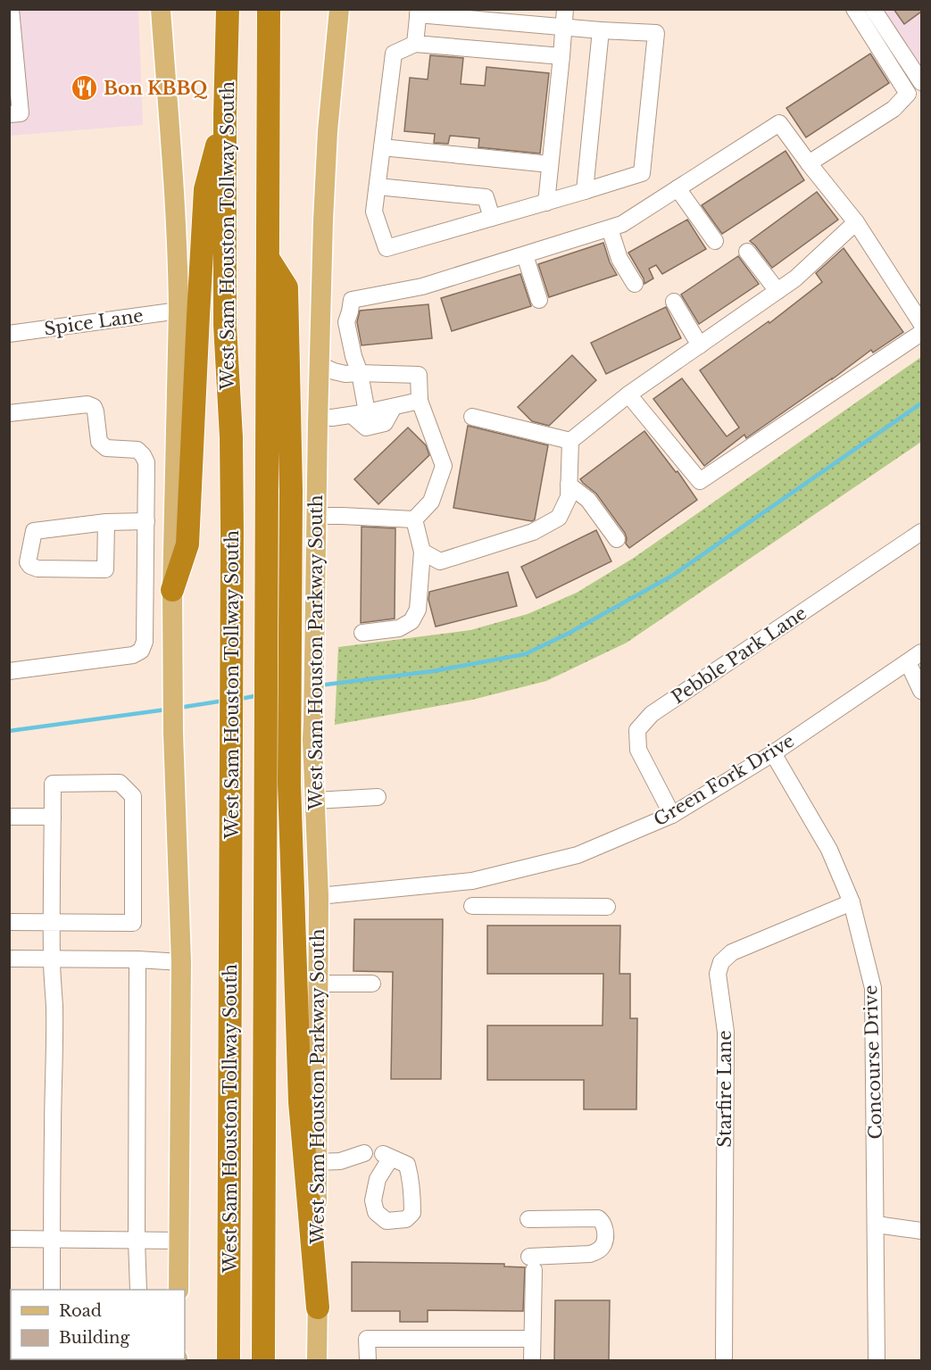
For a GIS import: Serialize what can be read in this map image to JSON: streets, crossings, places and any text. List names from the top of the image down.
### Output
{
  "streets": {
    "highway": ["West Sam Houston Tollway South"],
    "main road": ["West Sam Houston Parkway South"],
    "street": [
      "Spice Lane",
      "Pebble Park Lane",
      "Green Fork Drive",
      "Concourse Drive",
      "Starfire Lane"
    ]
  },
  "crossings": [
    ["West Sam Houston Parkway South", "Green Fork Drive"],
    ["Pebble Park Lane", "Green Fork Drive"],
    ["Green Fork Drive", "Concourse Drive"],
    ["Concourse Drive", "Starfire Lane"]
  ],
  "places": {
    "restaurant": ["Bon KBBQ"]
  },
  "legend": ["Road", "Building"]
}
